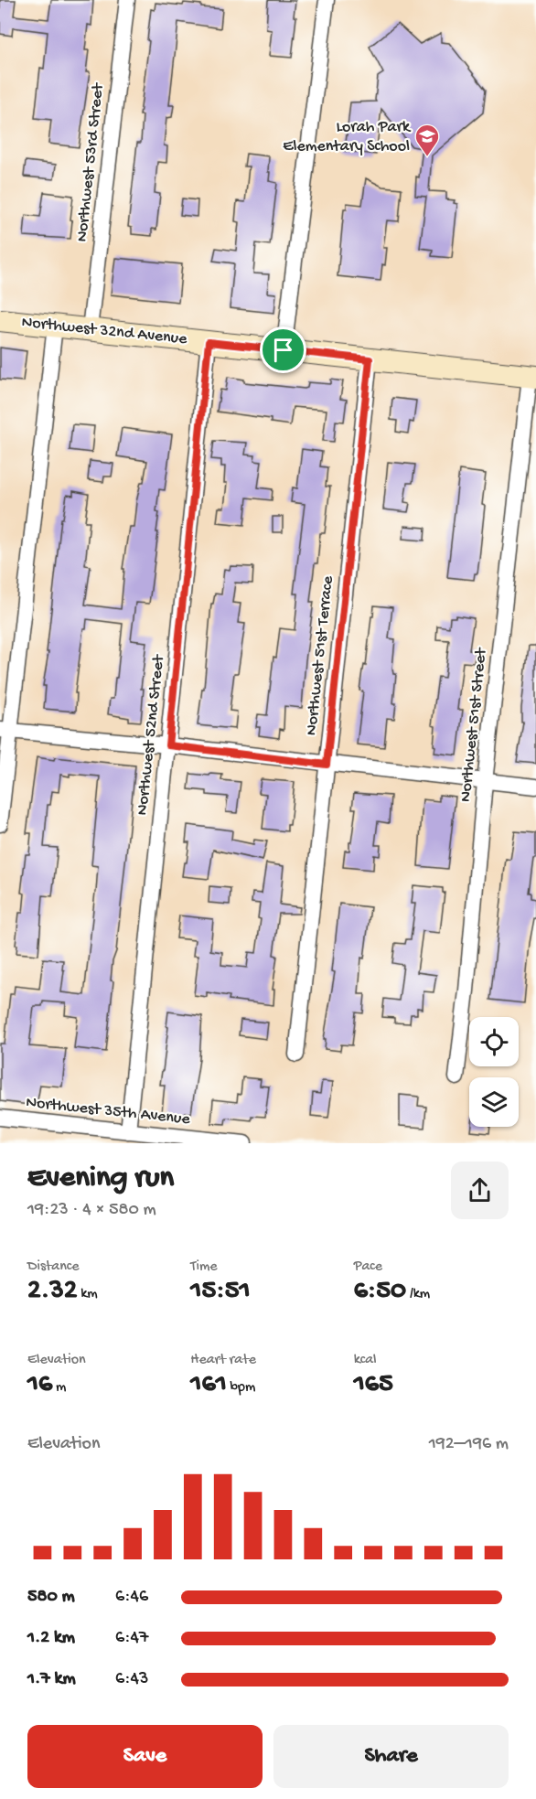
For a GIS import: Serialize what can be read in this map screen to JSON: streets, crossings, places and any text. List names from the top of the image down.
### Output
{
  "streets": {
    "main road": ["Northwest 32nd Avenue"],
    "street": [
      "Northwest 53rd Street",
      "Northwest 51st Terrace",
      "Northwest 51st Street",
      "Northwest 52nd Street",
      "Northwest 35th Avenue"
    ]
  },
  "crossings": [
    ["Northwest 53rd Street", "Northwest 32nd Avenue"],
    ["Northwest 32nd Avenue", "Northwest 51st Terrace"],
    ["Northwest 32nd Avenue", "Northwest 51st Street"],
    ["Northwest 32nd Avenue", "Northwest 52nd Street"],
    ["Northwest 52nd Street", "Northwest 35th Avenue"]
  ],
  "places": {
    "school or university": ["Lorah Park Elementary School"]
  },
  "page": {
    "heading": ["Evening run", "19:23 · 4 × 580 m"],
    "stats": [
      ["Distance", "2.32 km"],
      ["Time", "15:51"],
      ["Pace", "6:50 /km"],
      ["Elevation", "16 m"],
      ["Heart rate", "161 bpm"],
      ["kcal", "165"]
    ],
    "chart": ["Elevation", "192–196 m"],
    "list": [
      {
        "name": "580 m",
        "note": "6:46"
      },
      {
        "name": "1.2 km",
        "note": "6:47"
      },
      {
        "name": "1.7 km",
        "note": "6:43"
      }
    ],
    "buttons": ["Save", "Share"]
  }
}
